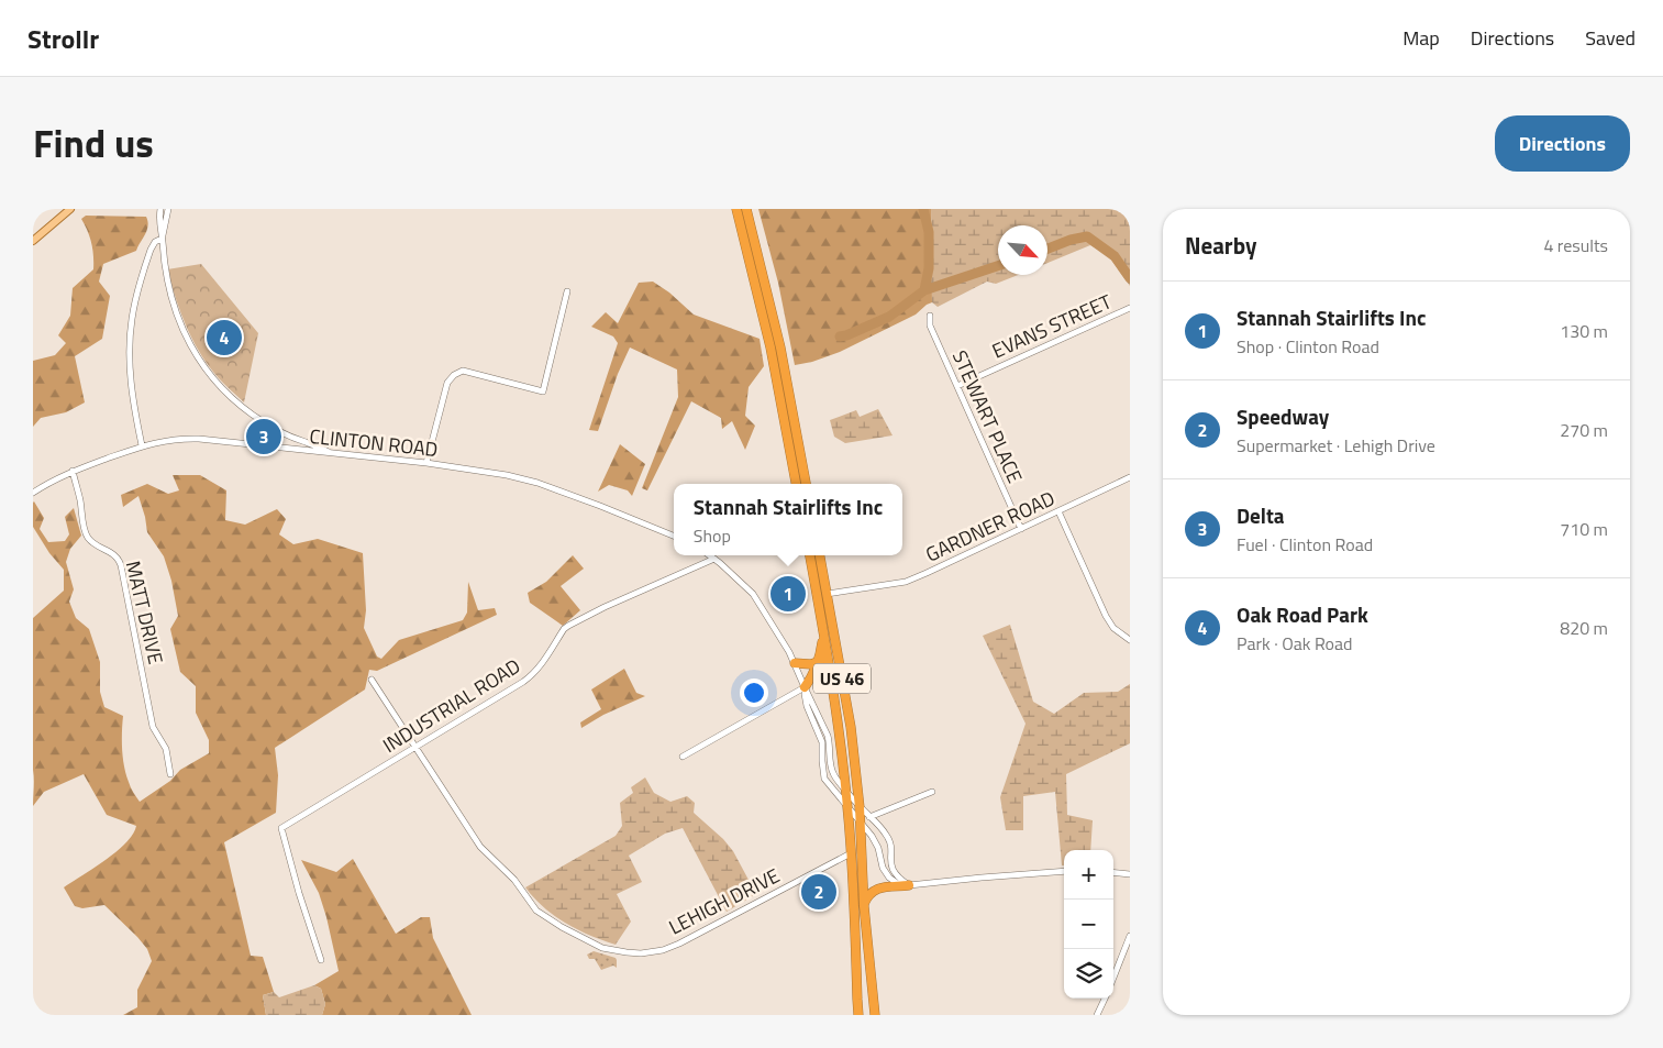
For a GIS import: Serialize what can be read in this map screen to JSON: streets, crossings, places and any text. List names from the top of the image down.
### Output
{
  "streets": {
    "highway": ["US 46"],
    "street": [
      "EVANS STREET",
      "STEWART PLACE",
      "CLINTON ROAD",
      "GARDNER ROAD",
      "MATT DRIVE",
      "INDUSTRIAL ROAD",
      "LEHIGH DRIVE"
    ]
  },
  "crossings": [
    ["EVANS STREET", "STEWART PLACE"],
    ["STEWART PLACE", "GARDNER ROAD"],
    ["CLINTON ROAD", "MATT DRIVE"],
    ["GARDNER ROAD", "US 46"],
    ["US 46", "LEHIGH DRIVE"],
    ["INDUSTRIAL ROAD", "LEHIGH DRIVE"]
  ],
  "north": "bottom right",
  "page": {
    "header": "Strollr",
    "nav": ["Map", "Directions", "Saved"],
    "title": "Find us",
    "buttons": "Directions",
    "heading": ["Nearby", "4 results"],
    "list": [
      {
        "mark": "1",
        "name": "Stannah Stairlifts Inc",
        "note": "Shop · Clinton Road",
        "value": "130 m"
      },
      {
        "mark": "2",
        "name": "Speedway",
        "note": "Supermarket · Lehigh Drive",
        "value": "270 m"
      },
      {
        "mark": "3",
        "name": "Delta",
        "note": "Fuel · Clinton Road",
        "value": "710 m"
      },
      {
        "mark": "4",
        "name": "Oak Road Park",
        "note": "Park · Oak Road",
        "value": "820 m"
      }
    ],
    "pins": [
      "4",
      "3",
      "1",
      "2"
    ],
    "popup": ["Stannah Stairlifts Inc", "Shop"],
    "map_buttons": ["+", "−"]
  }
}
